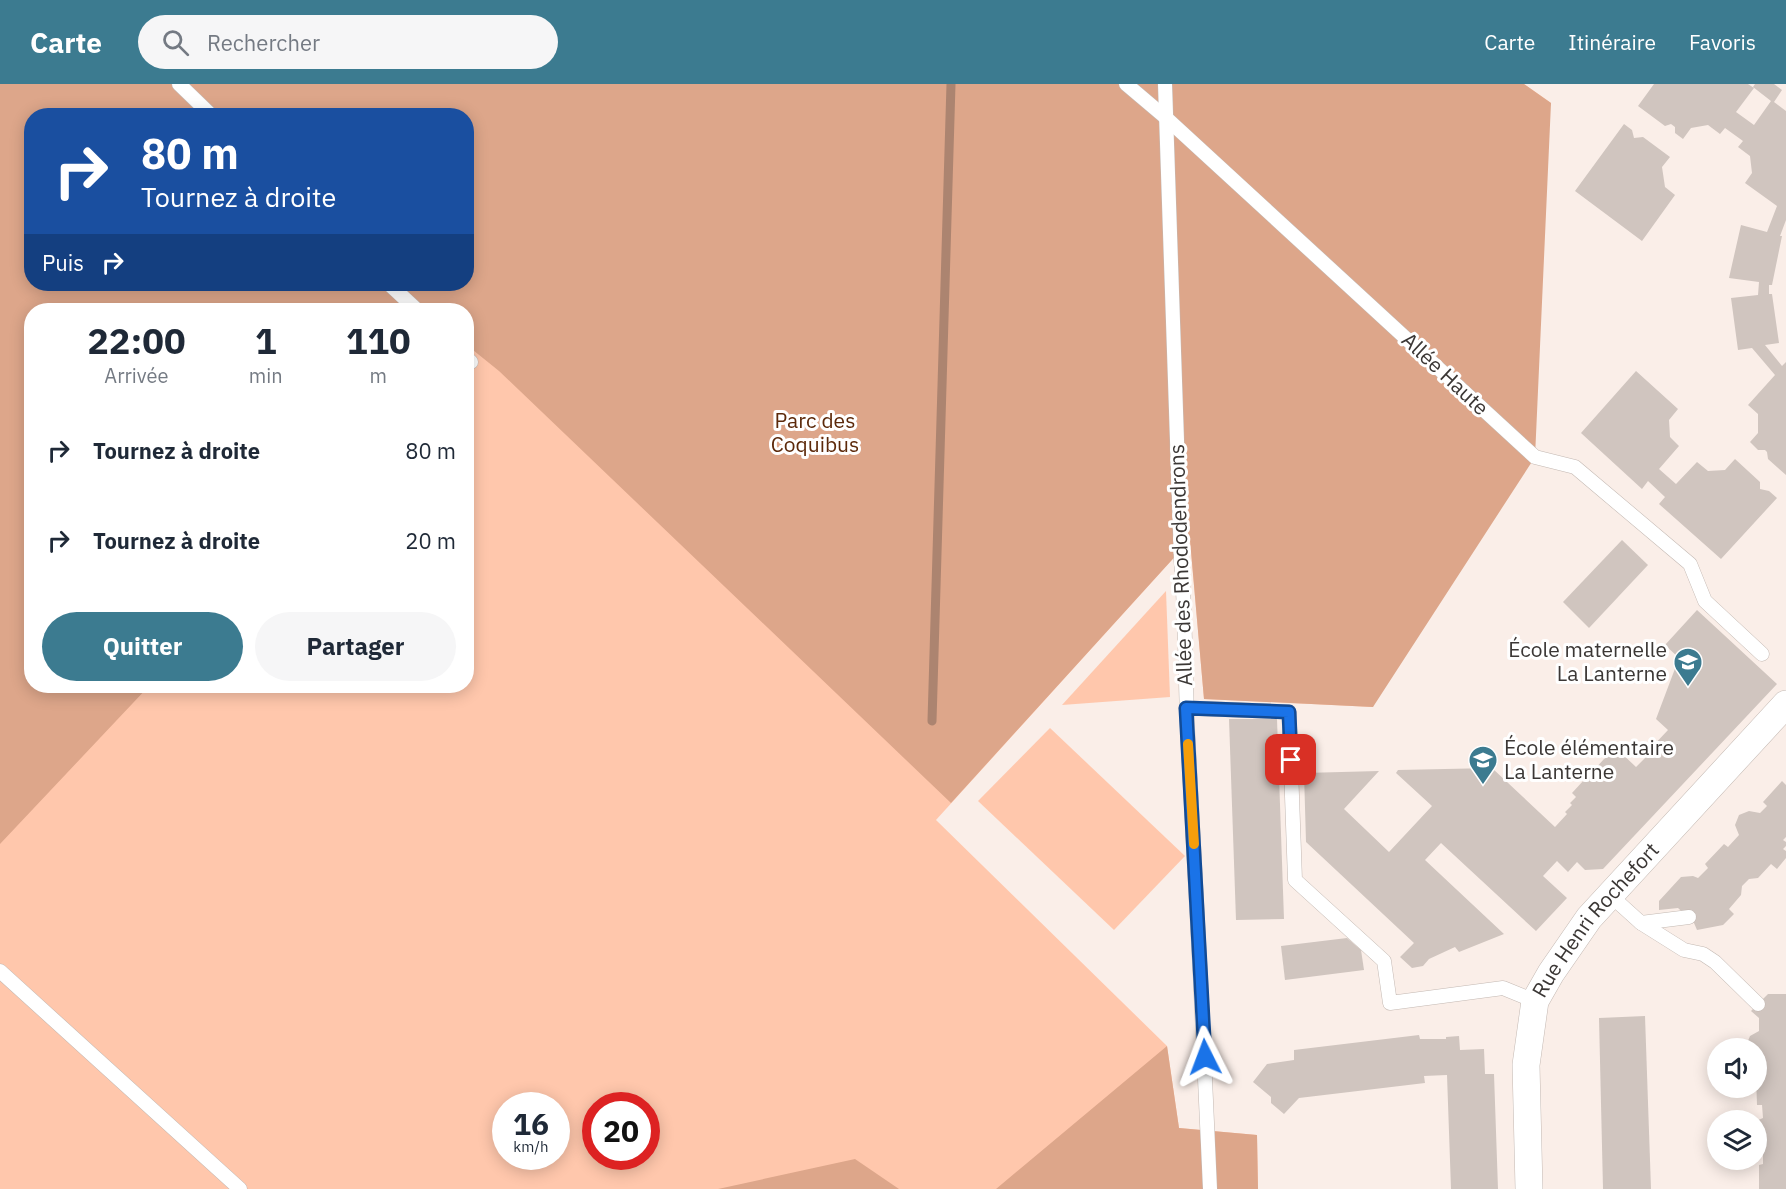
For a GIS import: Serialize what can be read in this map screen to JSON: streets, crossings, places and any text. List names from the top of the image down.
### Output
{
  "streets": {
    "street": ["Rue Henri Rochefort"],
    "lane": ["Allée Haute", "Allée des Rhododendrons"]
  },
  "crossings": [
    ["Allée Haute", "Allée des Rhododendrons"]
  ],
  "parks": ["Parc des Coquibus"],
  "places": {
    "school or university": ["École maternelle La Lanterne", "École élémentaire La Lanterne"]
  },
  "page": {
    "header": "Carte",
    "search": "Rechercher",
    "nav": ["Carte", "Itinéraire", "Favoris"],
    "turn": ["80 m", "Tournez à droite"],
    "then": "Puis",
    "eta": [
      "22:00",
      "Arrivée",
      "1",
      "min",
      "110",
      "m"
    ],
    "list": [
      {
        "name": "Tournez à droite",
        "value": "80 m"
      },
      {
        "name": "Tournez à droite",
        "value": "20 m"
      }
    ],
    "buttons": ["Quitter", "Partager"],
    "speed": "16 km/h",
    "limit": "20"
  }
}
